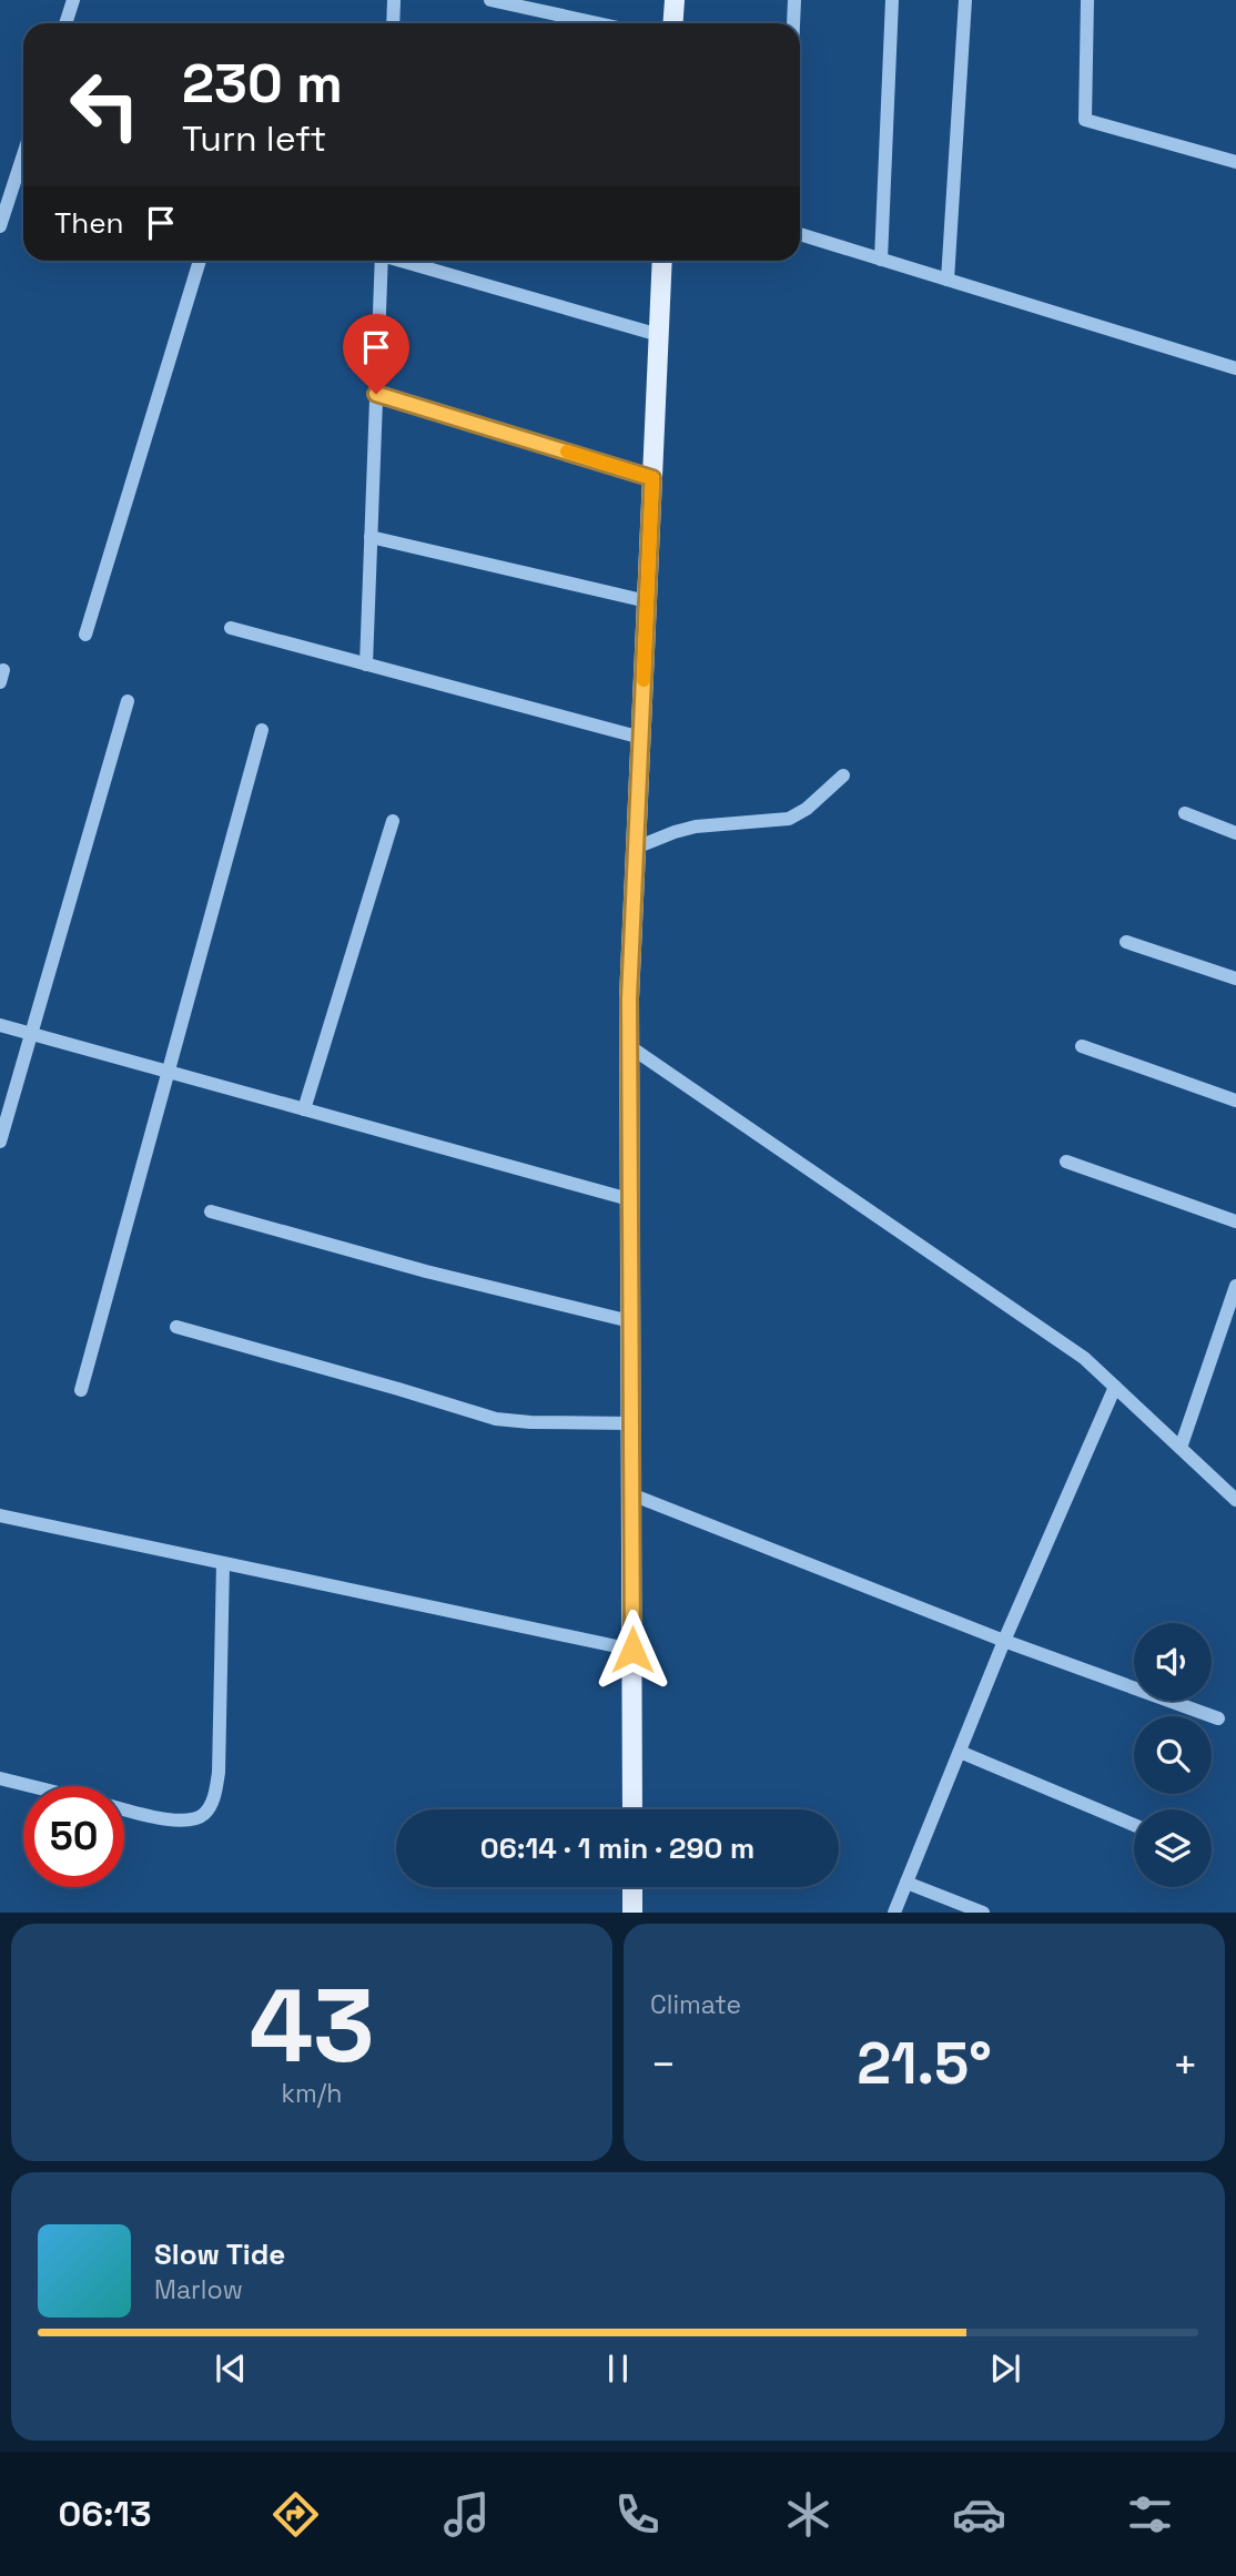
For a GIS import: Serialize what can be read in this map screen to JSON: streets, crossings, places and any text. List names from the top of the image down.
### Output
{
  "page": {
    "turn": ["230 m", "Turn left"],
    "then": "Then",
    "limit": "50",
    "trip": "06:14 · 1 min · 290 m",
    "tile": [
      ["43", "km/h"],
      "Climate"
    ],
    "heat": ["−", "21.5°", "+"],
    "song": ["Slow Tide", "Marlow"],
    "tabs": "06:13"
  }
}
